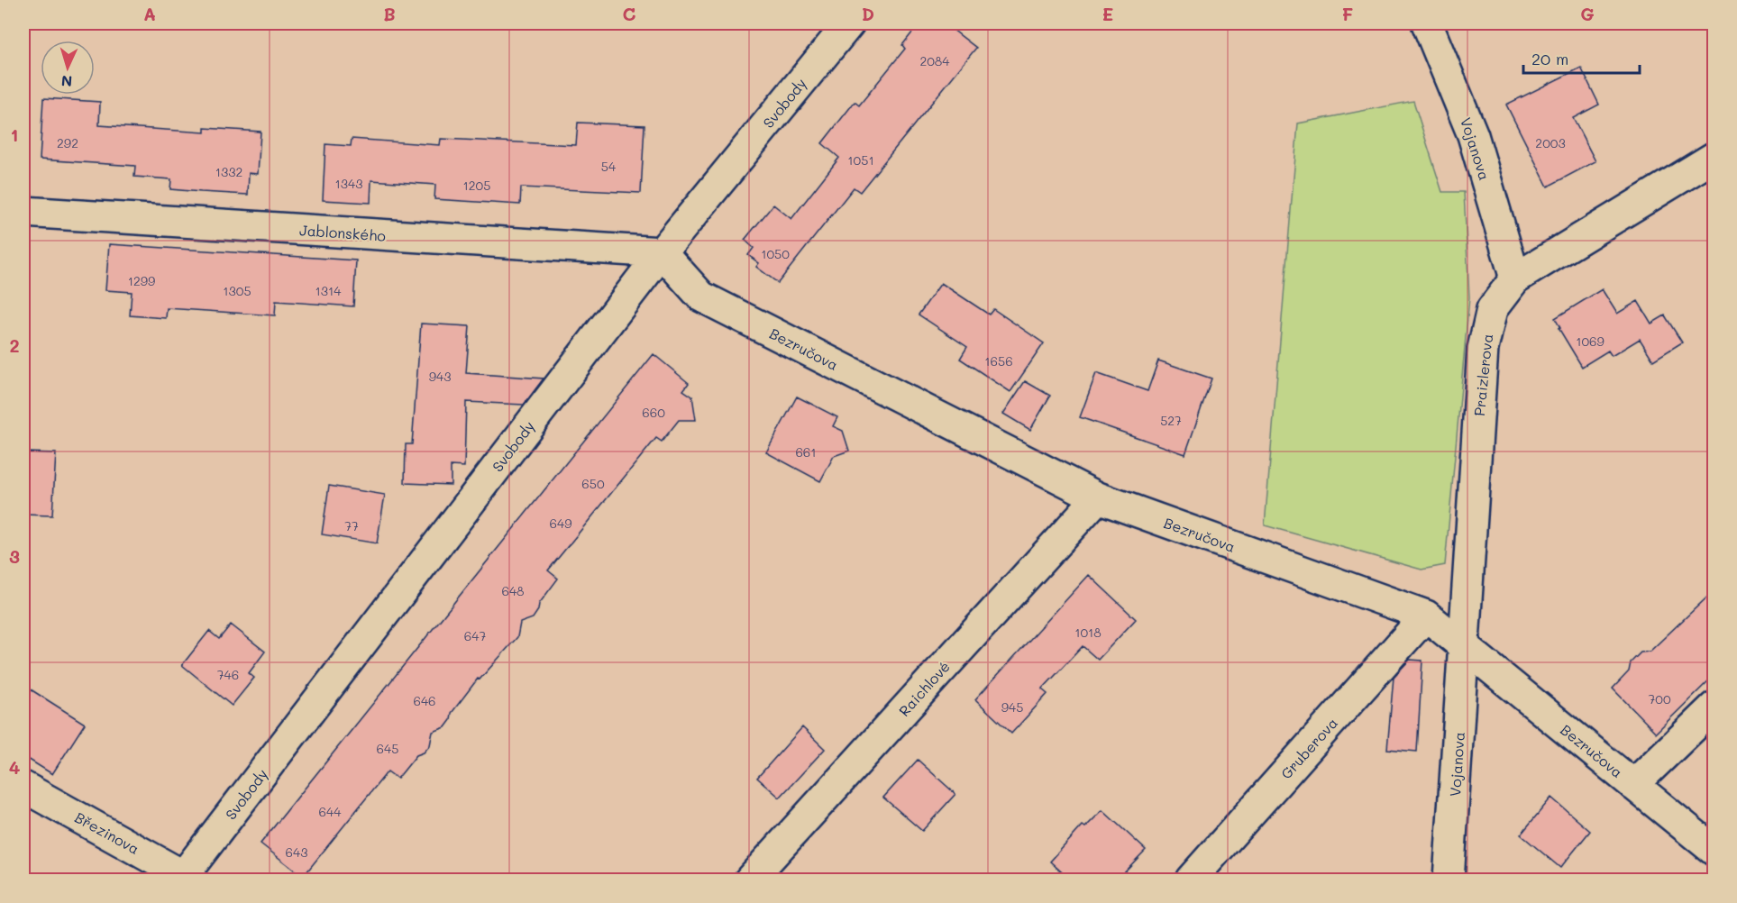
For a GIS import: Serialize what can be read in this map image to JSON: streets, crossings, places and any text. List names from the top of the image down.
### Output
{
  "streets": {
    "street": [
      "Svobody",
      "Vojanova",
      "Jablonského",
      "Bezručova",
      "Praizlerova",
      "Raichlové",
      "Gruberova",
      "Březinova"
    ]
  },
  "crossings": [
    ["Svobody", "Jablonského"],
    ["Svobody", "Bezručova"],
    ["Svobody", "Březinova"],
    ["Vojanova", "Bezručova"],
    ["Vojanova", "Praizlerova"],
    ["Jablonského", "Bezručova"],
    ["Bezručova", "Praizlerova"],
    ["Bezručova", "Raichlové"],
    ["Bezručova", "Gruberova"]
  ],
  "house_numbers": [
    "2084",
    "292",
    "2003",
    "1051",
    "54",
    "1332",
    "1343",
    "1205",
    "1050",
    "1299",
    "1305",
    "1314",
    "1069",
    "1656",
    "943",
    "660",
    "527",
    "661",
    "650",
    "649",
    "77",
    "648",
    "1018",
    "647",
    "746",
    "700",
    "646",
    "945",
    "645",
    "644",
    "643"
  ],
  "scale_bar": "20 m",
  "north": "bottom",
  "grid": {
    "columns": [
      "A",
      "B",
      "C",
      "D",
      "E",
      "F",
      "G"
    ],
    "rows": [
      "1",
      "2",
      "3",
      "4"
    ]
  }
}
